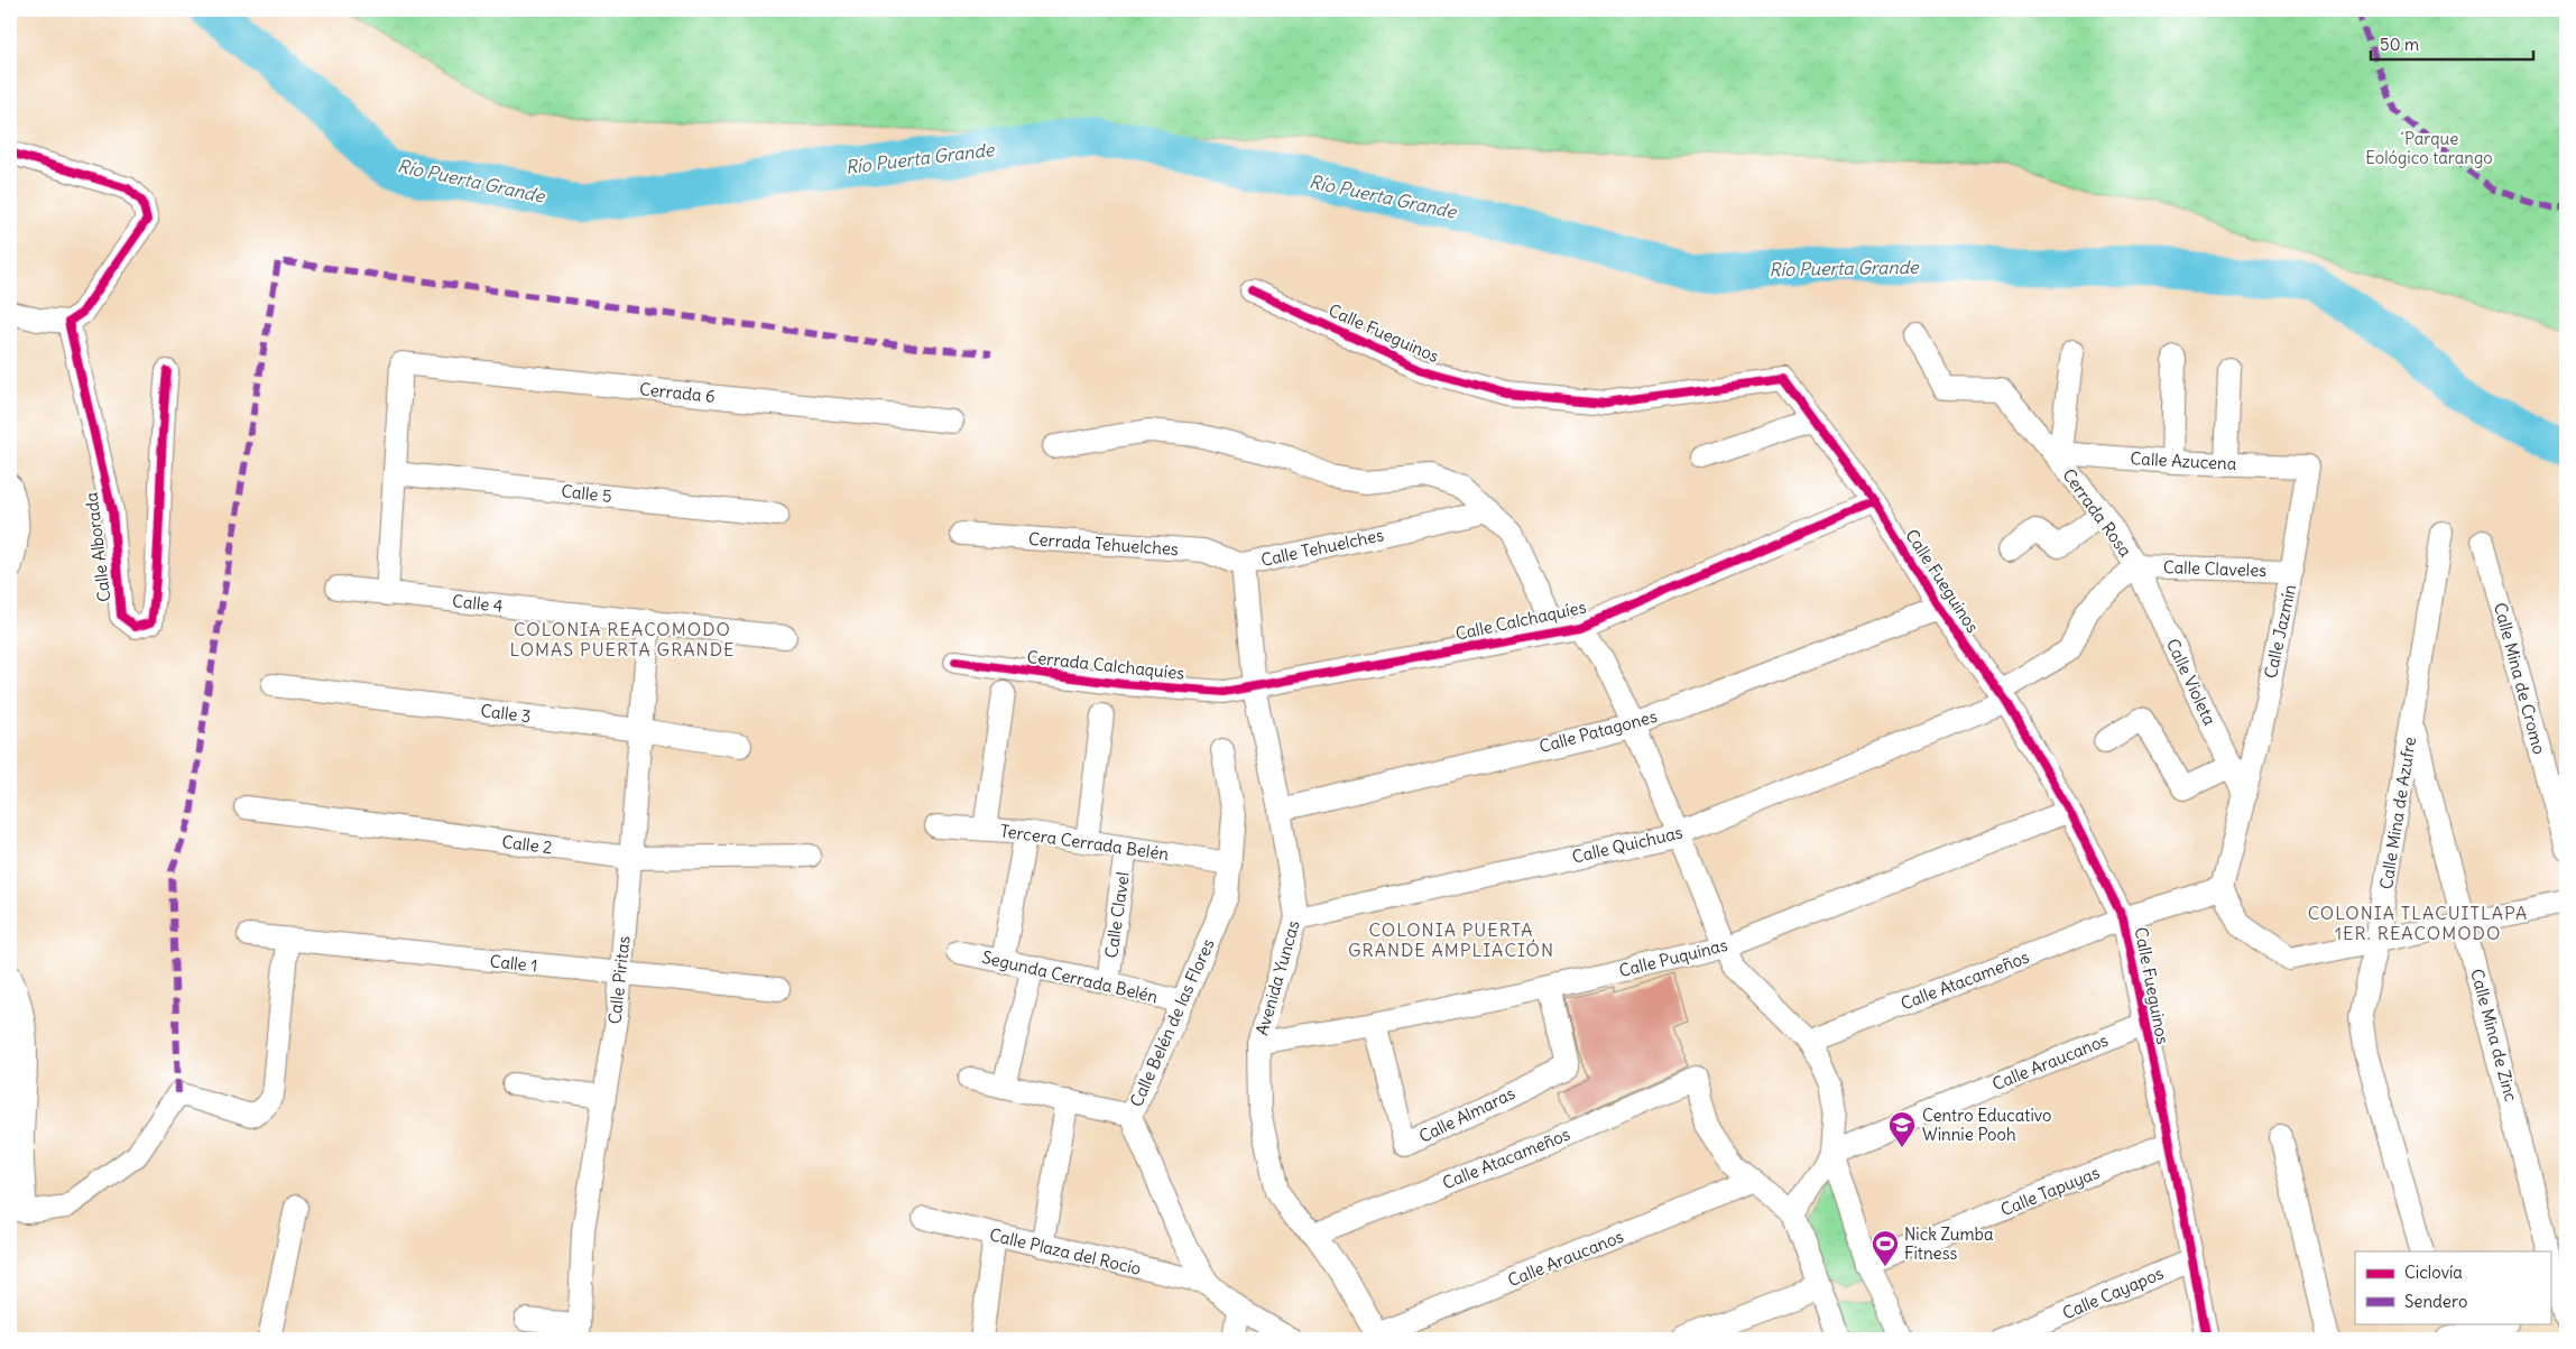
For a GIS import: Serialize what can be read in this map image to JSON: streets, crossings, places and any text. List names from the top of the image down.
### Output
{
  "streets": {
    "street": [
      "Calle Fueguinos",
      "Cerrada 6",
      "Calle Azucena",
      "Calle 5",
      "Cerrada Rosa",
      "Cerrada Tehuelches",
      "Calle Alborada",
      "Calle Tehuelches",
      "Calle Claveles",
      "Calle 4",
      "Calle Calchaquíes",
      "Calle Jazmín",
      "Cerrada Calchaquíes",
      "Calle Mina de Cromo",
      "Calle Violeta",
      "Calle 3",
      "Calle Patagones",
      "Calle Mina de Azufre",
      "Tercera Cerrada Belén",
      "Calle 2",
      "Calle Quichuas",
      "Calle Clavel",
      "Calle Puquinas",
      "Calle 1",
      "Segunda Cerrada Belén",
      "Avenida Yuncas",
      "Calle Piritas",
      "Calle Atacameños",
      "Calle Belén de las Flores",
      "Calle Mina de Zinc",
      "Calle Araucanos",
      "Calle Almaras",
      "Calle Tapuyas",
      "Calle Plaza del Rocío",
      "Calle Cayapos"
    ]
  },
  "crossings": [
    ["Calle Fueguinos", "Calle Calchaquíes"],
    ["Calle Fueguinos", "Calle Patagones"],
    ["Calle Fueguinos", "Calle Quichuas"],
    ["Calle Fueguinos", "Calle Puquinas"],
    ["Calle Fueguinos", "Calle Atacameños"],
    ["Calle Fueguinos", "Calle Araucanos"],
    ["Calle Fueguinos", "Calle Tapuyas"],
    ["Calle Fueguinos", "Calle Cayapos"],
    ["Cerrada 6", "Calle 5"],
    ["Calle Azucena", "Cerrada Rosa"],
    ["Calle Azucena", "Calle Jazmín"],
    ["Cerrada Rosa", "Calle Claveles"],
    ["Cerrada Rosa", "Calle Violeta"],
    ["Cerrada Rosa", "Calle Quichuas"],
    ["Cerrada Tehuelches", "Calle Tehuelches"],
    ["Calle Tehuelches", "Calle Calchaquíes"],
    ["Calle Tehuelches", "Cerrada Calchaquíes"],
    ["Calle Tehuelches", "Avenida Yuncas"],
    ["Calle Claveles", "Calle Jazmín"],
    ["Calle Claveles", "Calle Violeta"],
    ["Calle Claveles", "Calle Quichuas"],
    ["Calle 4", "Calle Piritas"],
    ["Calle Calchaquíes", "Cerrada Calchaquíes"],
    ["Calle Calchaquíes", "Avenida Yuncas"],
    ["Calle Jazmín", "Calle Violeta"],
    ["Calle Jazmín", "Calle Atacameños"],
    ["Cerrada Calchaquíes", "Avenida Yuncas"],
    ["Calle Violeta", "Calle Quichuas"],
    ["Calle 3", "Calle Piritas"],
    ["Calle Patagones", "Avenida Yuncas"],
    ["Calle Mina de Azufre", "Calle Mina de Zinc"],
    ["Tercera Cerrada Belén", "Calle Clavel"],
    ["Tercera Cerrada Belén", "Calle Belén de las Flores"],
    ["Calle 2", "Calle Piritas"],
    ["Calle Quichuas", "Avenida Yuncas"],
    ["Calle Clavel", "Segunda Cerrada Belén"],
    ["Calle Puquinas", "Avenida Yuncas"],
    ["Calle Puquinas", "Calle Almaras"],
    ["Calle 1", "Calle Piritas"],
    ["Segunda Cerrada Belén", "Calle Belén de las Flores"],
    ["Avenida Yuncas", "Calle Atacameños"],
    ["Avenida Yuncas", "Calle Araucanos"],
    ["Calle Atacameños", "Calle Araucanos"],
    ["Calle Belén de las Flores", "Calle Plaza del Rocío"]
  ],
  "districts": ["COLONIA REACOMODO LOMAS PUERTA GRANDE", "COLONIA TLACUITLAPA 1ER. REACOMODO", "COLONIA PUERTA GRANDE AMPLIACIÓN"],
  "water": ["Río Puerta Grande"],
  "parks": ["´Parque Eológico tarango"],
  "places": {
    "school or university": ["Centro Educativo Winnie Pooh"],
    "sports": ["Nick Zumba Fitness"]
  },
  "legend": ["Ciclovía", "Sendero"],
  "scale_bar": "50 m"
}
